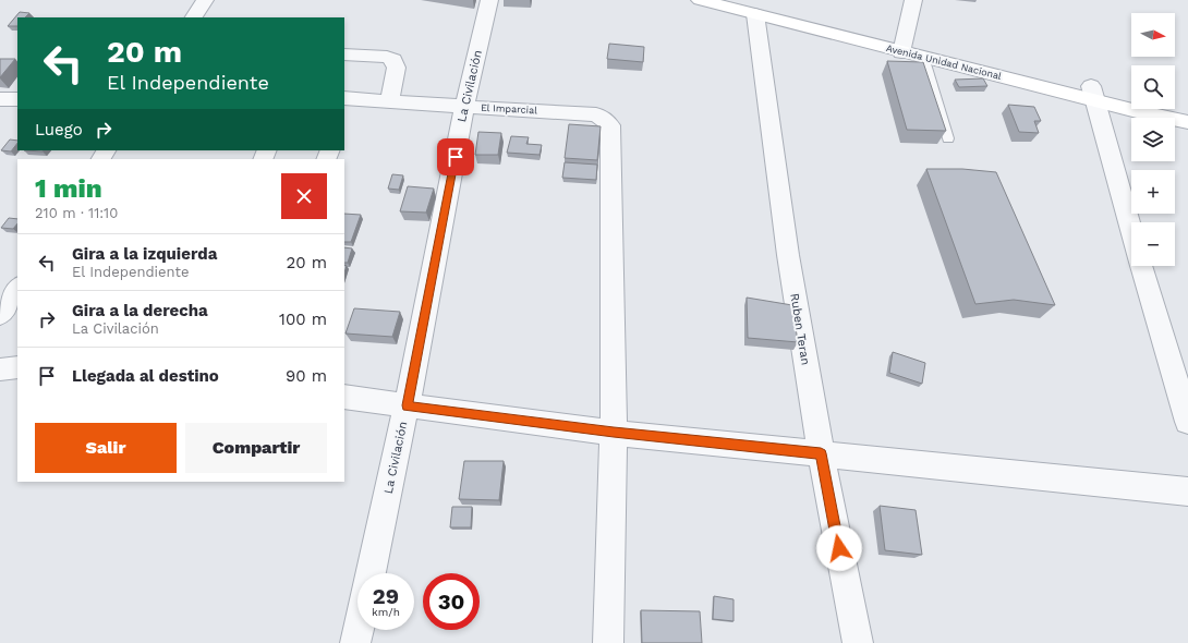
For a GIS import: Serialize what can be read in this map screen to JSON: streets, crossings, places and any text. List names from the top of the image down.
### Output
{
  "streets": {
    "main road": ["Avenida Unidad Nacional"],
    "street": ["La Civilación", "El Imparcial", "Ruben Teran"]
  },
  "crossings": [
    ["Avenida Unidad Nacional", "Ruben Teran"],
    ["La Civilación", "El Imparcial"]
  ],
  "north": "right",
  "page": {
    "map_buttons": ["+", "−"],
    "turn": ["20 m", "El Independiente"],
    "then": "Luego",
    "heading": ["1 min", "210 m · 11:10"],
    "list": [
      {
        "name": "Gira a la izquierda",
        "note": "El Independiente",
        "value": "20 m"
      },
      {
        "name": "Gira a la derecha",
        "note": "La Civilación",
        "value": "100 m"
      },
      {
        "name": "Llegada al destino",
        "value": "90 m"
      }
    ],
    "buttons": ["Salir", "Compartir"],
    "speed": "29 km/h",
    "limit": "30"
  }
}
